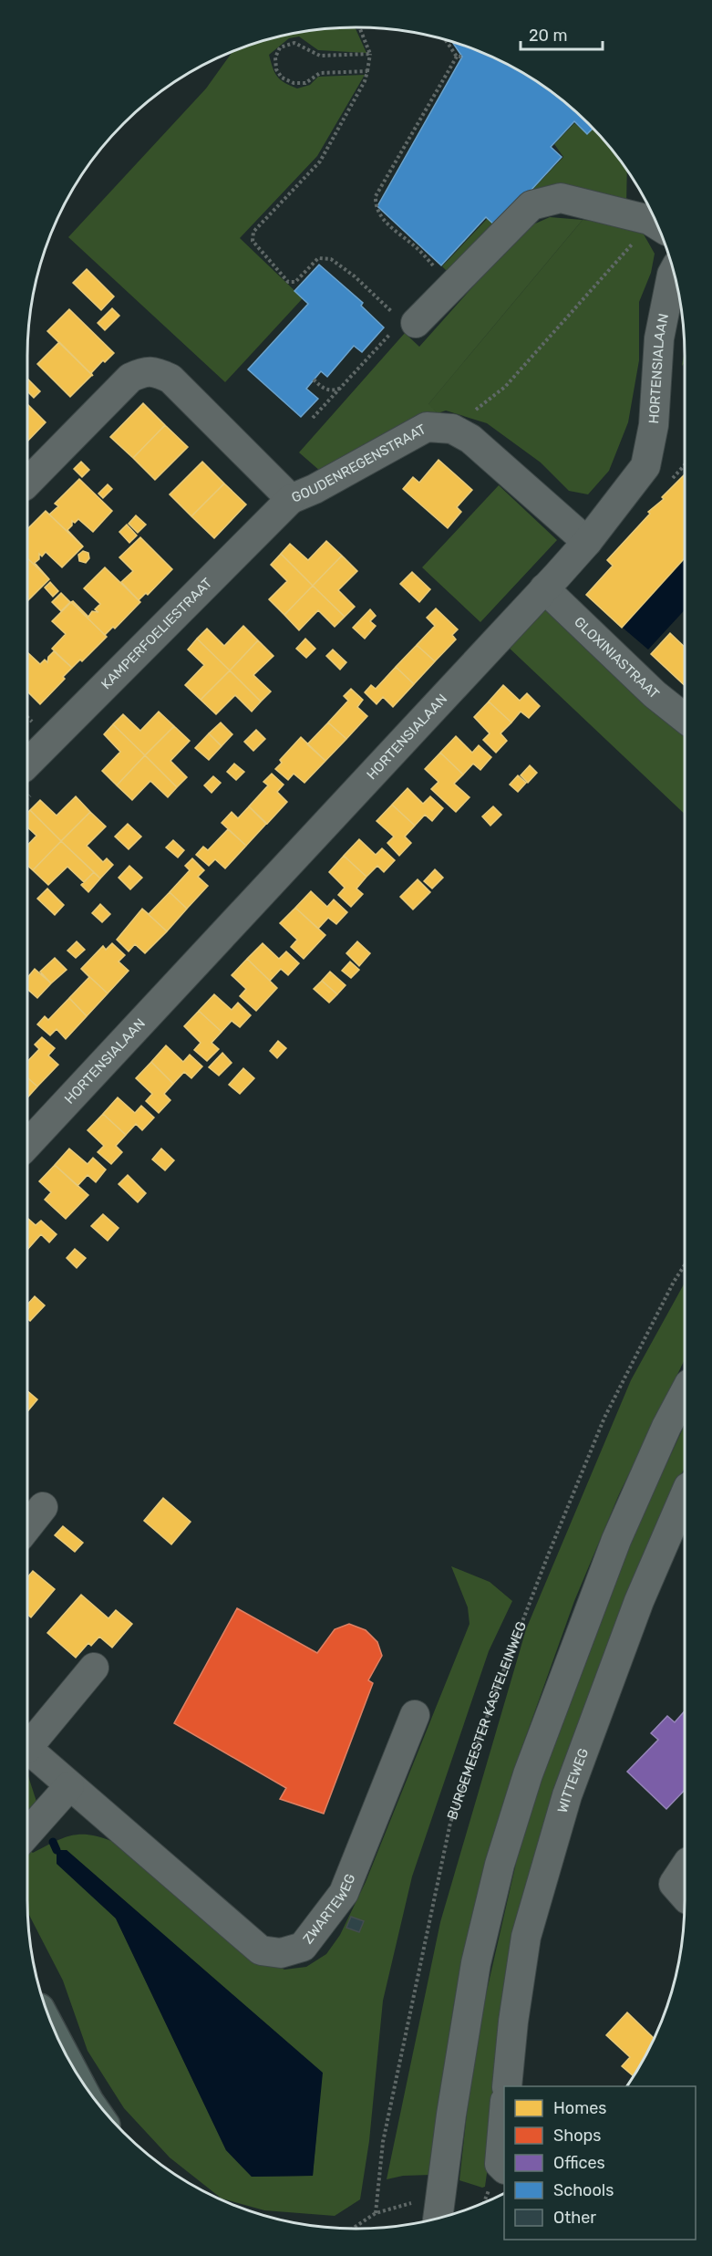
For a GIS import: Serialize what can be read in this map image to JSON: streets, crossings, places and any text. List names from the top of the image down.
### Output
{
  "streets": {
    "street": [
      "HORTENSIALAAN",
      "GOUDENREGENSTRAAT",
      "KAMPERFOELIESTRAAT",
      "GLOXINIASTRAAT",
      "WITTEWEG",
      "ZWARTEWEG"
    ],
    "path": ["BURGEMEESTER KASTELEINWEG"]
  },
  "crossings": [
    ["HORTENSIALAAN", "GOUDENREGENSTRAAT"],
    ["HORTENSIALAAN", "GLOXINIASTRAAT"],
    ["GOUDENREGENSTRAAT", "KAMPERFOELIESTRAAT"]
  ],
  "legend": [
    "Homes",
    "Shops",
    "Offices",
    "Schools",
    "Other"
  ],
  "scale_bar": "20 m"
}
